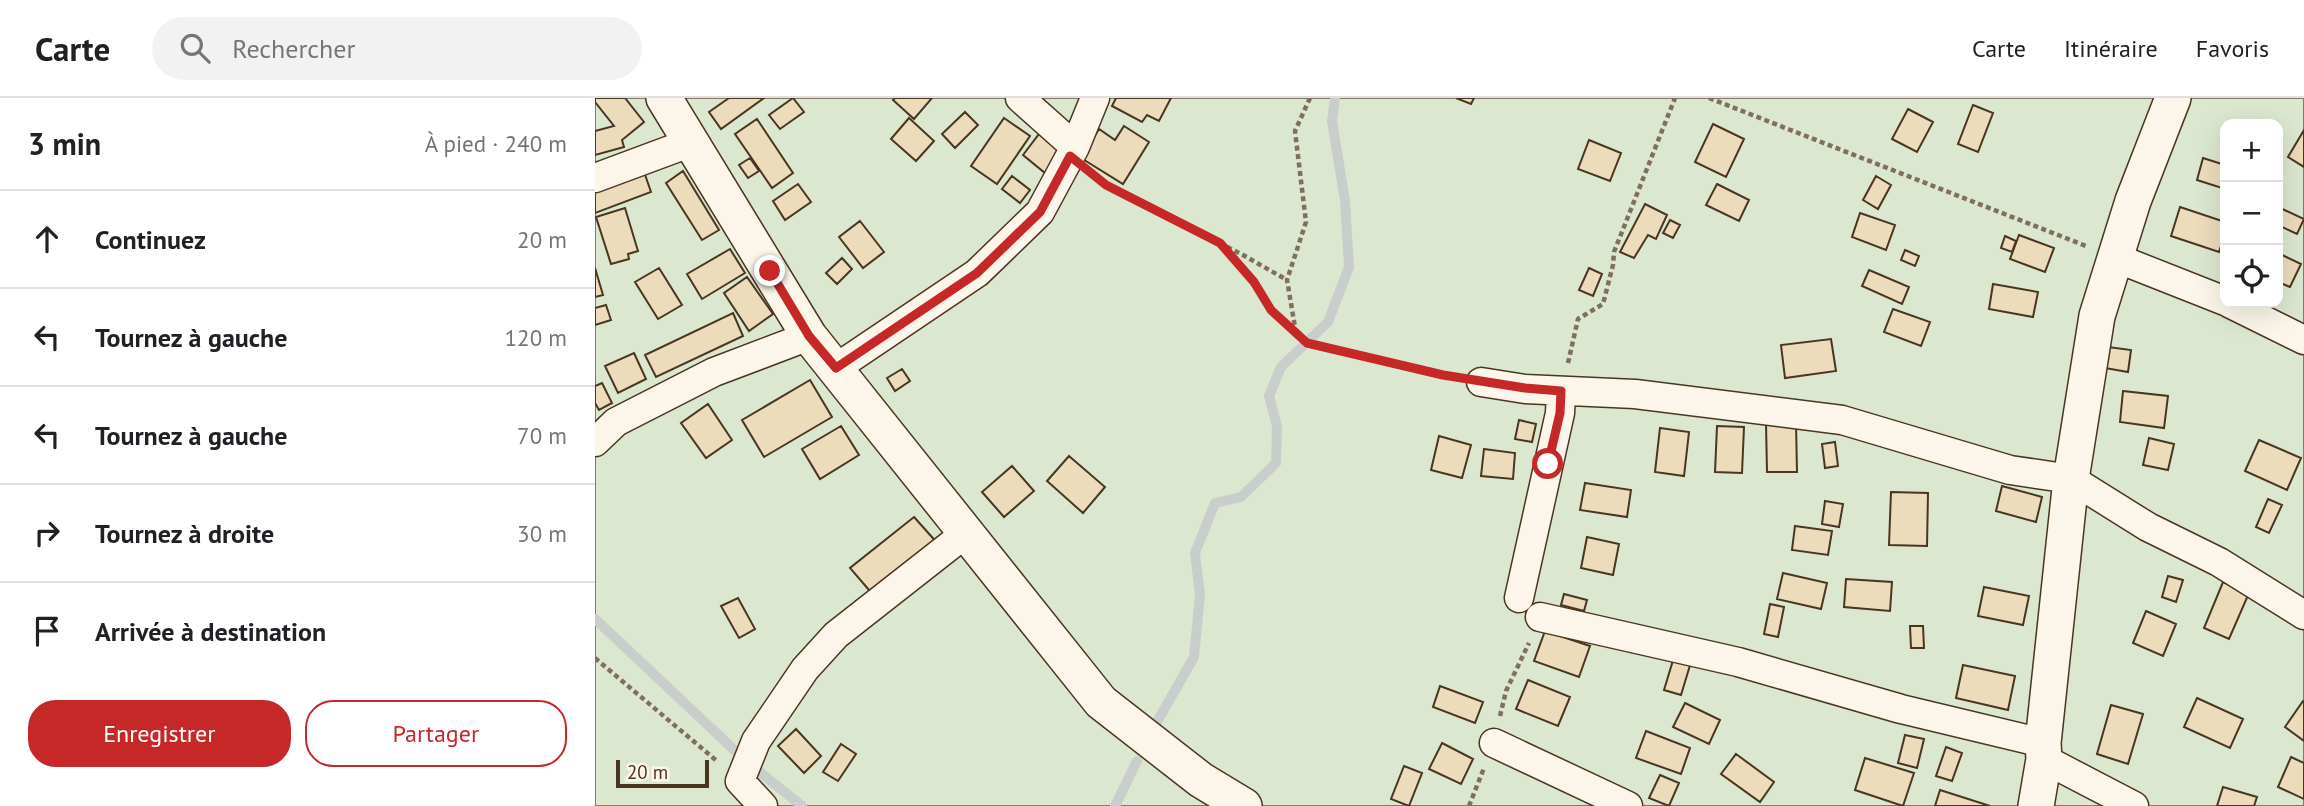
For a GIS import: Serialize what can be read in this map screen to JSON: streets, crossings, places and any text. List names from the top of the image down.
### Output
{
  "scale_bar": "20 m",
  "page": {
    "header": "Carte",
    "search": "Rechercher",
    "nav": ["Carte", "Itinéraire", "Favoris"],
    "heading": ["3 min", "À pied · 240 m"],
    "map_buttons": ["+", "−"],
    "list": [
      ["Continuez", "20 m"],
      ["Tournez à gauche", "120 m"],
      ["Tournez à gauche", "70 m"],
      ["Tournez à droite", "30 m"],
      "Arrivée à destination"
    ],
    "buttons": ["Enregistrer", "Partager"],
    "scale": "20 m"
  }
}
